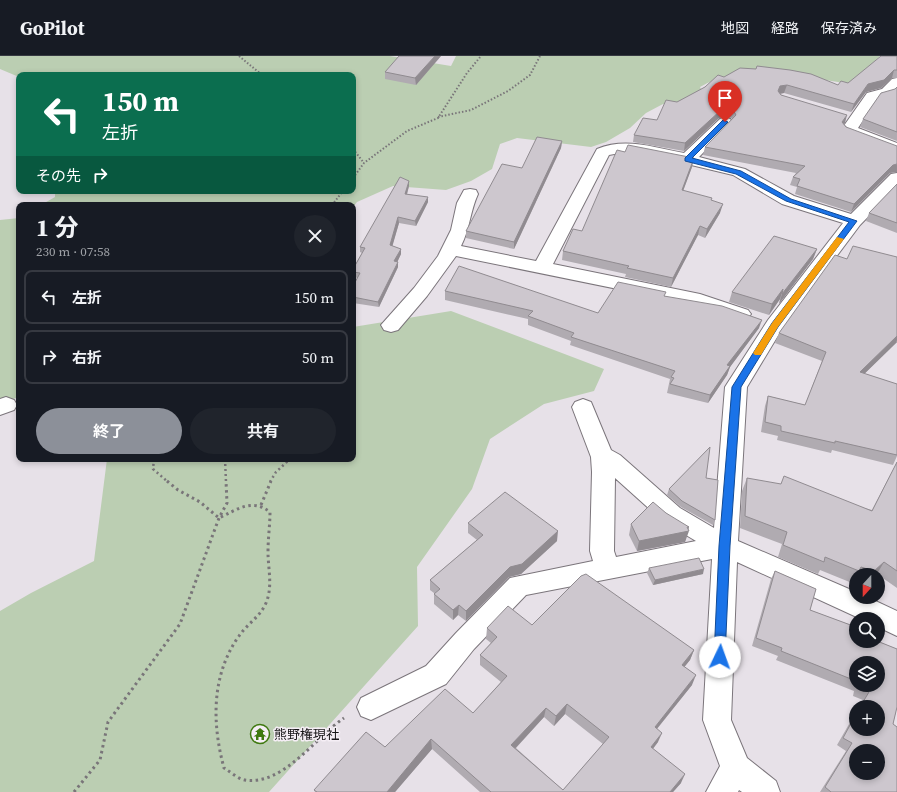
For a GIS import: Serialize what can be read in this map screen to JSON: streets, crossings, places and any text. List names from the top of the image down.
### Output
{
  "places": {
    "temple": ["熊野権現社"]
  },
  "north": "bottom",
  "page": {
    "header": "GoPilot",
    "nav": ["地図", "経路", "保存済み"],
    "turn": ["150 m", "左折"],
    "then": "その先",
    "heading": ["1 分", "230 m · 07:58"],
    "list": [
      {
        "name": "左折",
        "value": "150 m"
      },
      {
        "name": "右折",
        "value": "50 m"
      }
    ],
    "buttons": ["終了", "共有"],
    "map_buttons": ["+", "−"]
  }
}
